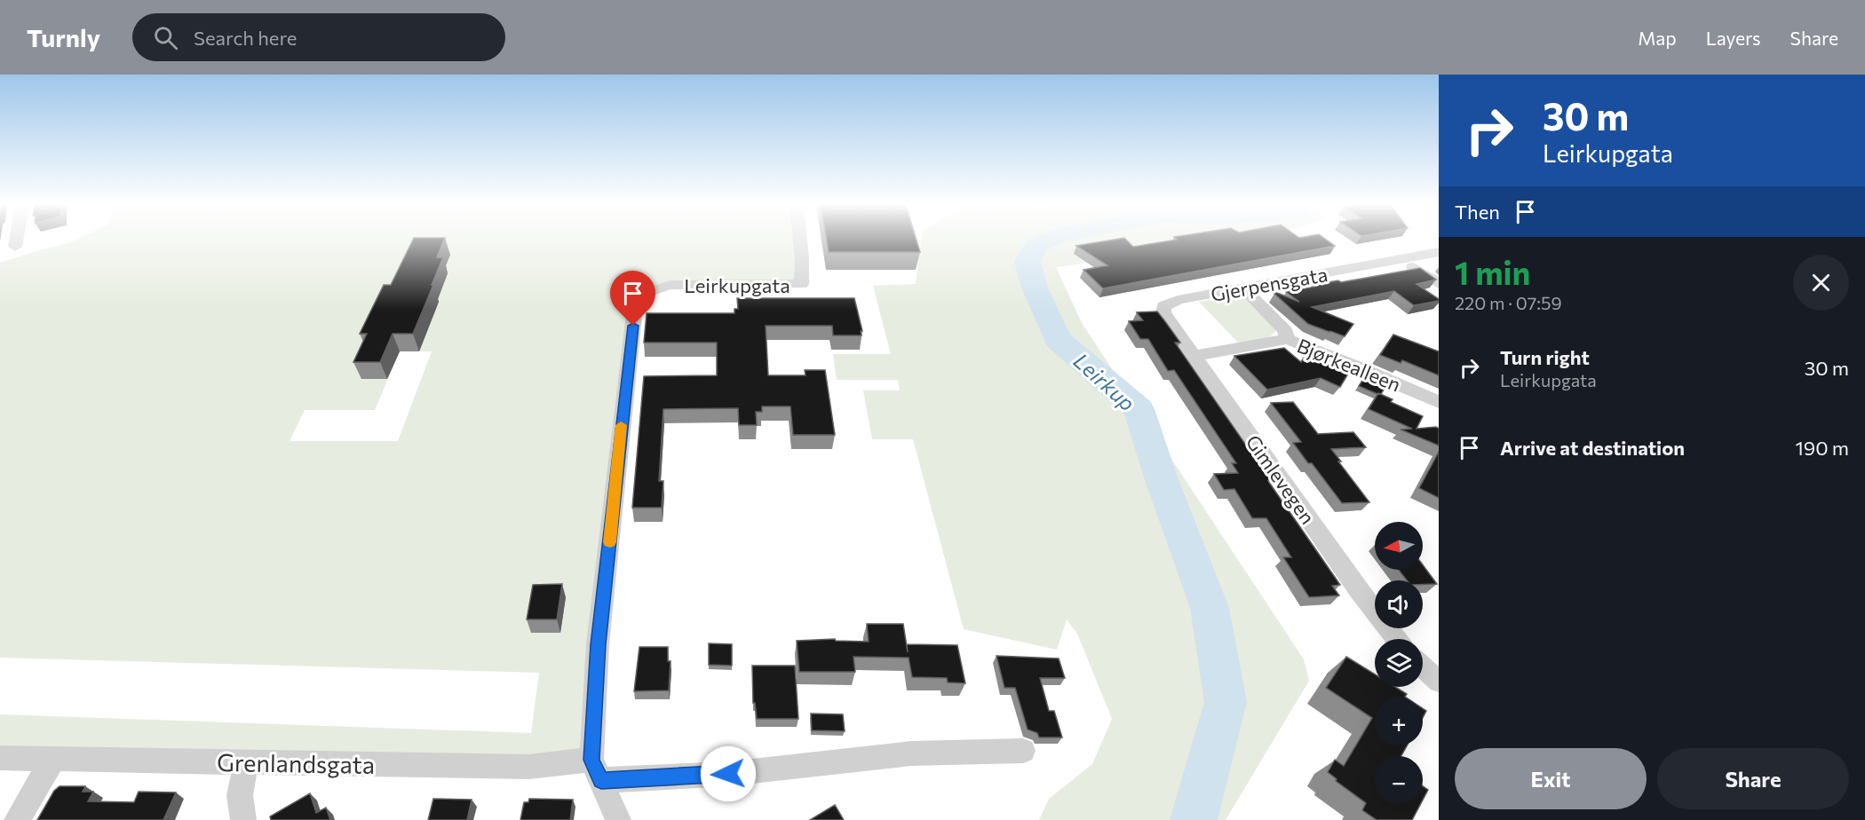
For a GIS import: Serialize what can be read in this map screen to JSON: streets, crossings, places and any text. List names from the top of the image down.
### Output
{
  "streets": {
    "street": [
      "Gjerpensgata",
      "Leirkupgata",
      "Bjørkealleen",
      "Gimlevegen",
      "Grenlandsgata"
    ]
  },
  "crossings": [
    ["Gjerpensgata", "Gimlevegen"],
    ["Leirkupgata", "Grenlandsgata"],
    ["Bjørkealleen", "Gimlevegen"]
  ],
  "water": ["Leirkup"],
  "north": "left",
  "page": {
    "header": "Turnly",
    "search": "Search here",
    "nav": ["Map", "Layers", "Share"],
    "turn": ["30 m", "Leirkupgata"],
    "then": "Then",
    "heading": ["1 min", "220 m · 07:59"],
    "list": [
      {
        "name": "Turn right",
        "note": "Leirkupgata",
        "value": "30 m"
      },
      {
        "name": "Arrive at destination",
        "value": "190 m"
      }
    ],
    "map_buttons": ["+", "−"],
    "buttons": ["Exit", "Share"]
  }
}
